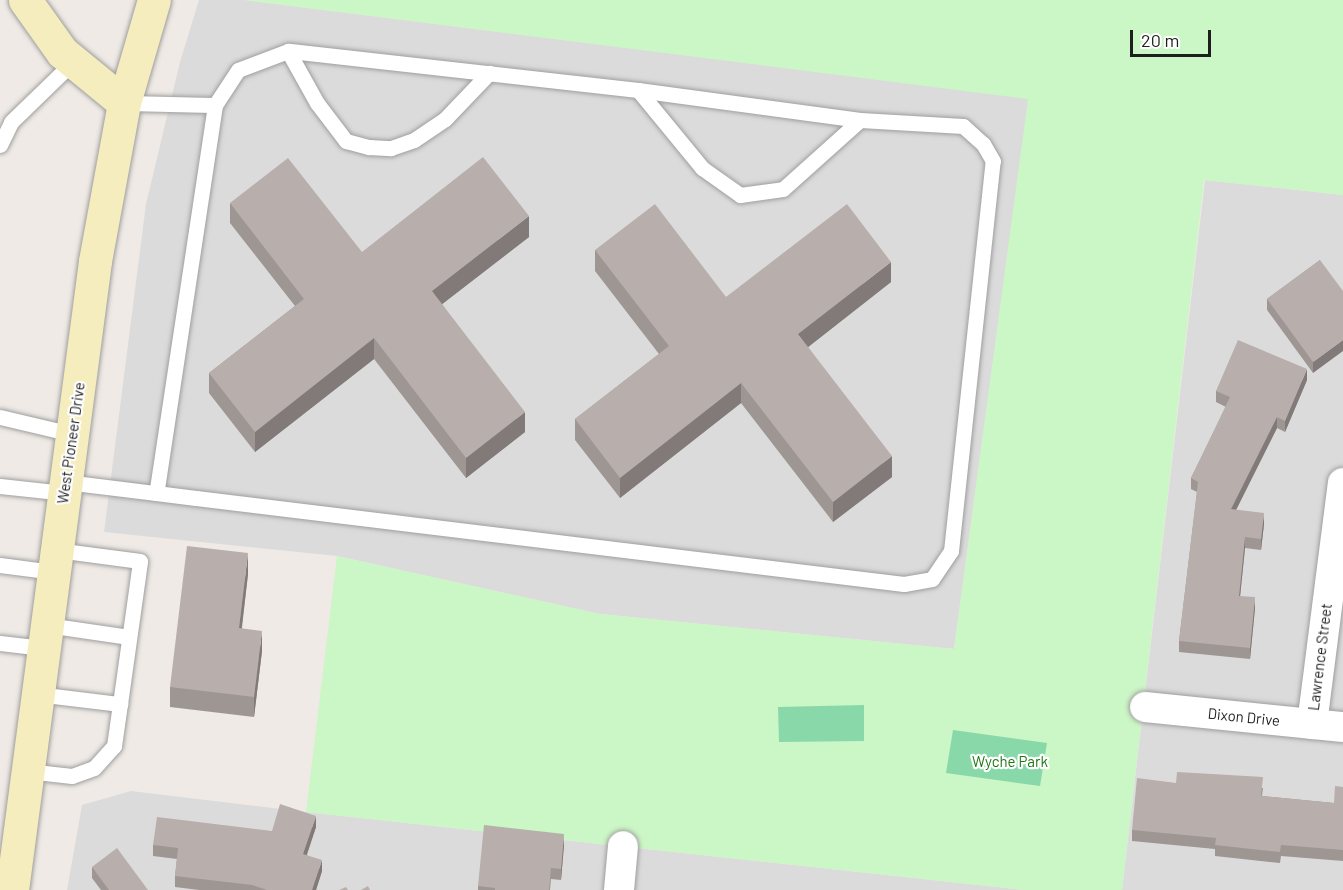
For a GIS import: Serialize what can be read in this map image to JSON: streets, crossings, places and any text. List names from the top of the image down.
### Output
{
  "streets": {
    "main road": ["West Pioneer Drive"],
    "street": ["Lawrence Street", "Dixon Drive"]
  },
  "crossings": [
    ["Lawrence Street", "Dixon Drive"]
  ],
  "parks": ["Wyche Park"],
  "scale_bar": "20 m"
}
